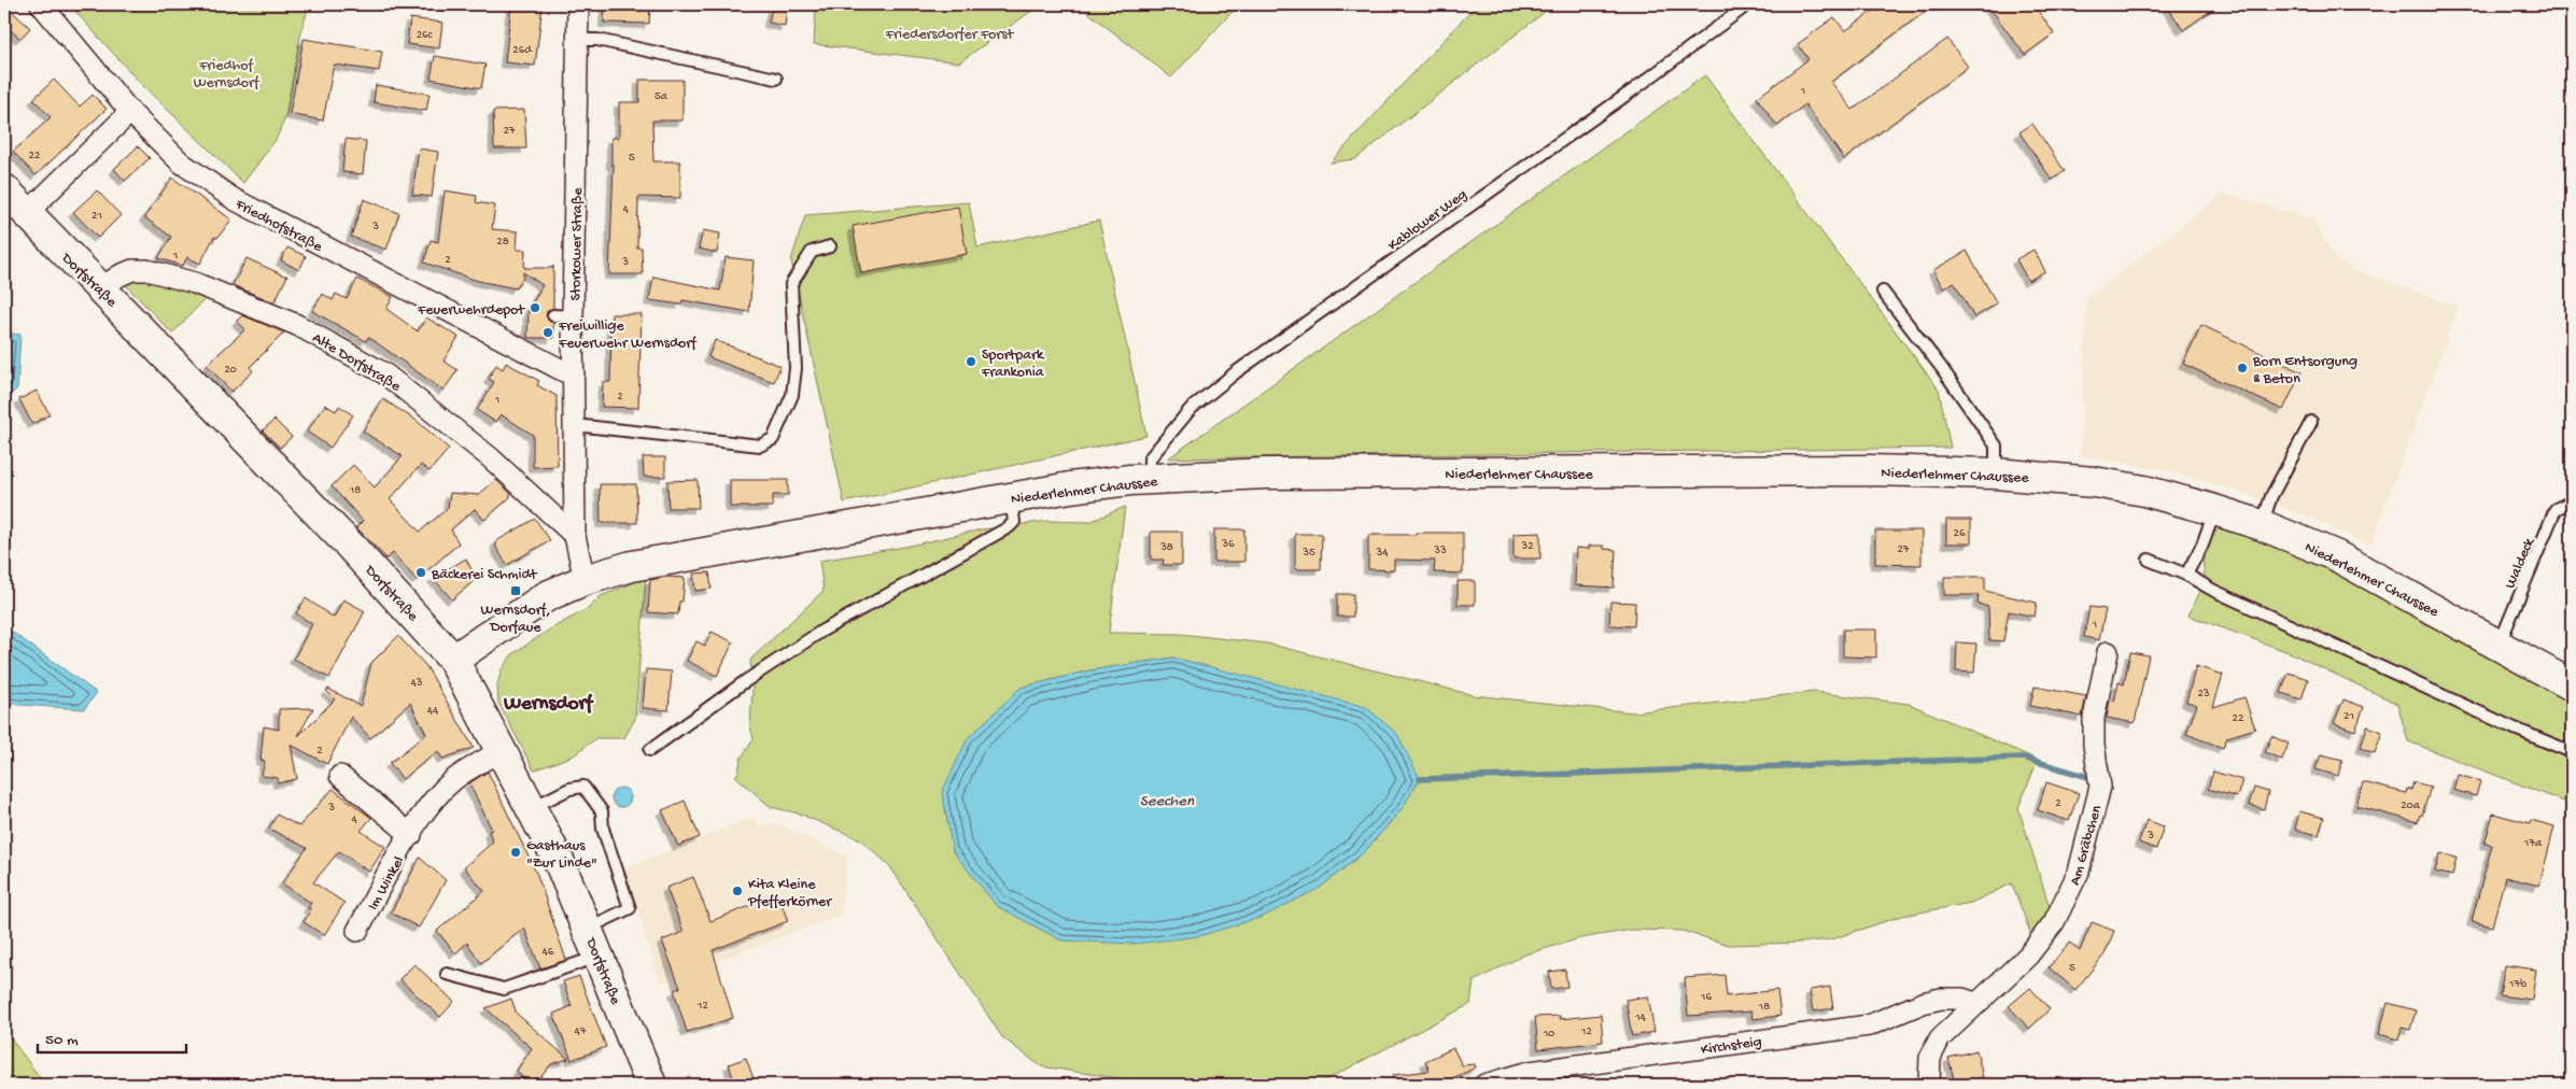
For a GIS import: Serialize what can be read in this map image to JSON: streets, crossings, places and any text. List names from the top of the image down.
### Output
{
  "streets": {
    "main road": ["Dorfstraße", "Niederlehmer Chaussee"],
    "street": [
      "Friedhofstraße",
      "Storkower Straße",
      "Alte Dorfstraße",
      "Am Gräbchen",
      "Im Winkel",
      "Kirchsteig"
    ],
    "lane": ["Kablower Weg", "Waldeck"]
  },
  "crossings": [
    ["Kablower Weg", "Niederlehmer Chaussee"],
    ["Friedhofstraße", "Storkower Straße"],
    ["Storkower Straße", "Alte Dorfstraße"],
    ["Storkower Straße", "Niederlehmer Chaussee"],
    ["Dorfstraße", "Alte Dorfstraße"],
    ["Dorfstraße", "Niederlehmer Chaussee"],
    ["Dorfstraße", "Im Winkel"],
    ["Niederlehmer Chaussee", "Waldeck"],
    ["Am Gräbchen", "Kirchsteig"]
  ],
  "districts": ["Wernsdorf"],
  "water": ["Seechen"],
  "parks": ["Friedersdorfer Forst", "Friedhof Wernsdorf"],
  "places": {
    "other": [
      "Feuerwehrdepot",
      "Freiwillige Feuerwehr Wernsdorf",
      "Sportpark Frankonia",
      "Born Entsorgung & Beton",
      "Bäckerei Schmidt",
      "Gasthaus \"Zur Linde\"",
      "Kita Kleine Pfefferkörner"
    ],
    "transit": ["Wernsdorf, Dorfaue"]
  },
  "house_numbers": [
    "26c",
    "26d",
    "1",
    "5a",
    "27",
    "22",
    "5",
    "4",
    "21",
    "3",
    "28",
    "1",
    "2",
    "3",
    "20",
    "2",
    "1",
    "18",
    "26",
    "36",
    "32",
    "38",
    "27",
    "33",
    "35",
    "34",
    "1",
    "43",
    "23",
    "44",
    "21",
    "22",
    "2",
    "2",
    "20a",
    "3",
    "4",
    "3",
    "17a",
    "46",
    "5",
    "17b",
    "16",
    "12",
    "18",
    "14",
    "47",
    "12",
    "10"
  ],
  "scale_bar": "50 m"
}
